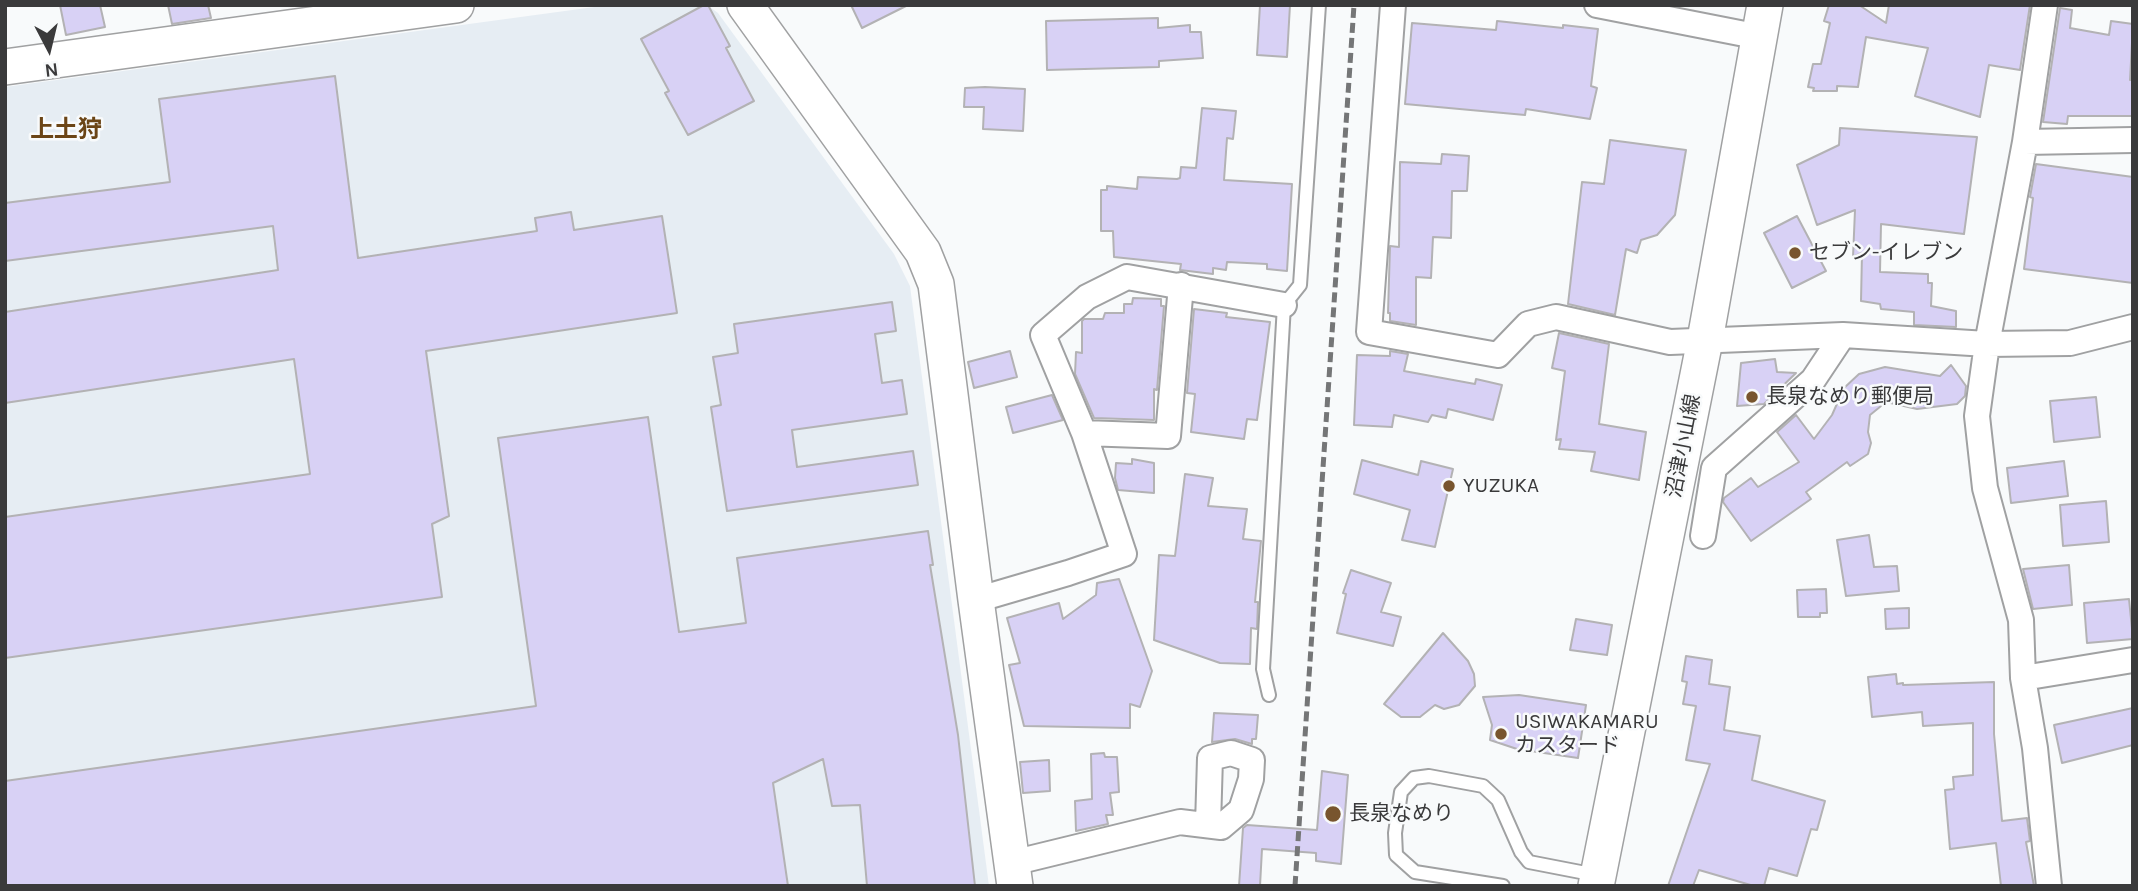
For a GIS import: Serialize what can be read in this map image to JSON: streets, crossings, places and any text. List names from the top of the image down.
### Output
{
  "streets": {
    "street": ["沼津小山線"]
  },
  "districts": ["上土狩"],
  "places": [
    "セブン-イレブン",
    "長泉なめり郵便局",
    "YUZUKA",
    "USIWAKAMARU カスタード",
    "長泉なめり"
  ],
  "north": "bottom"
}
